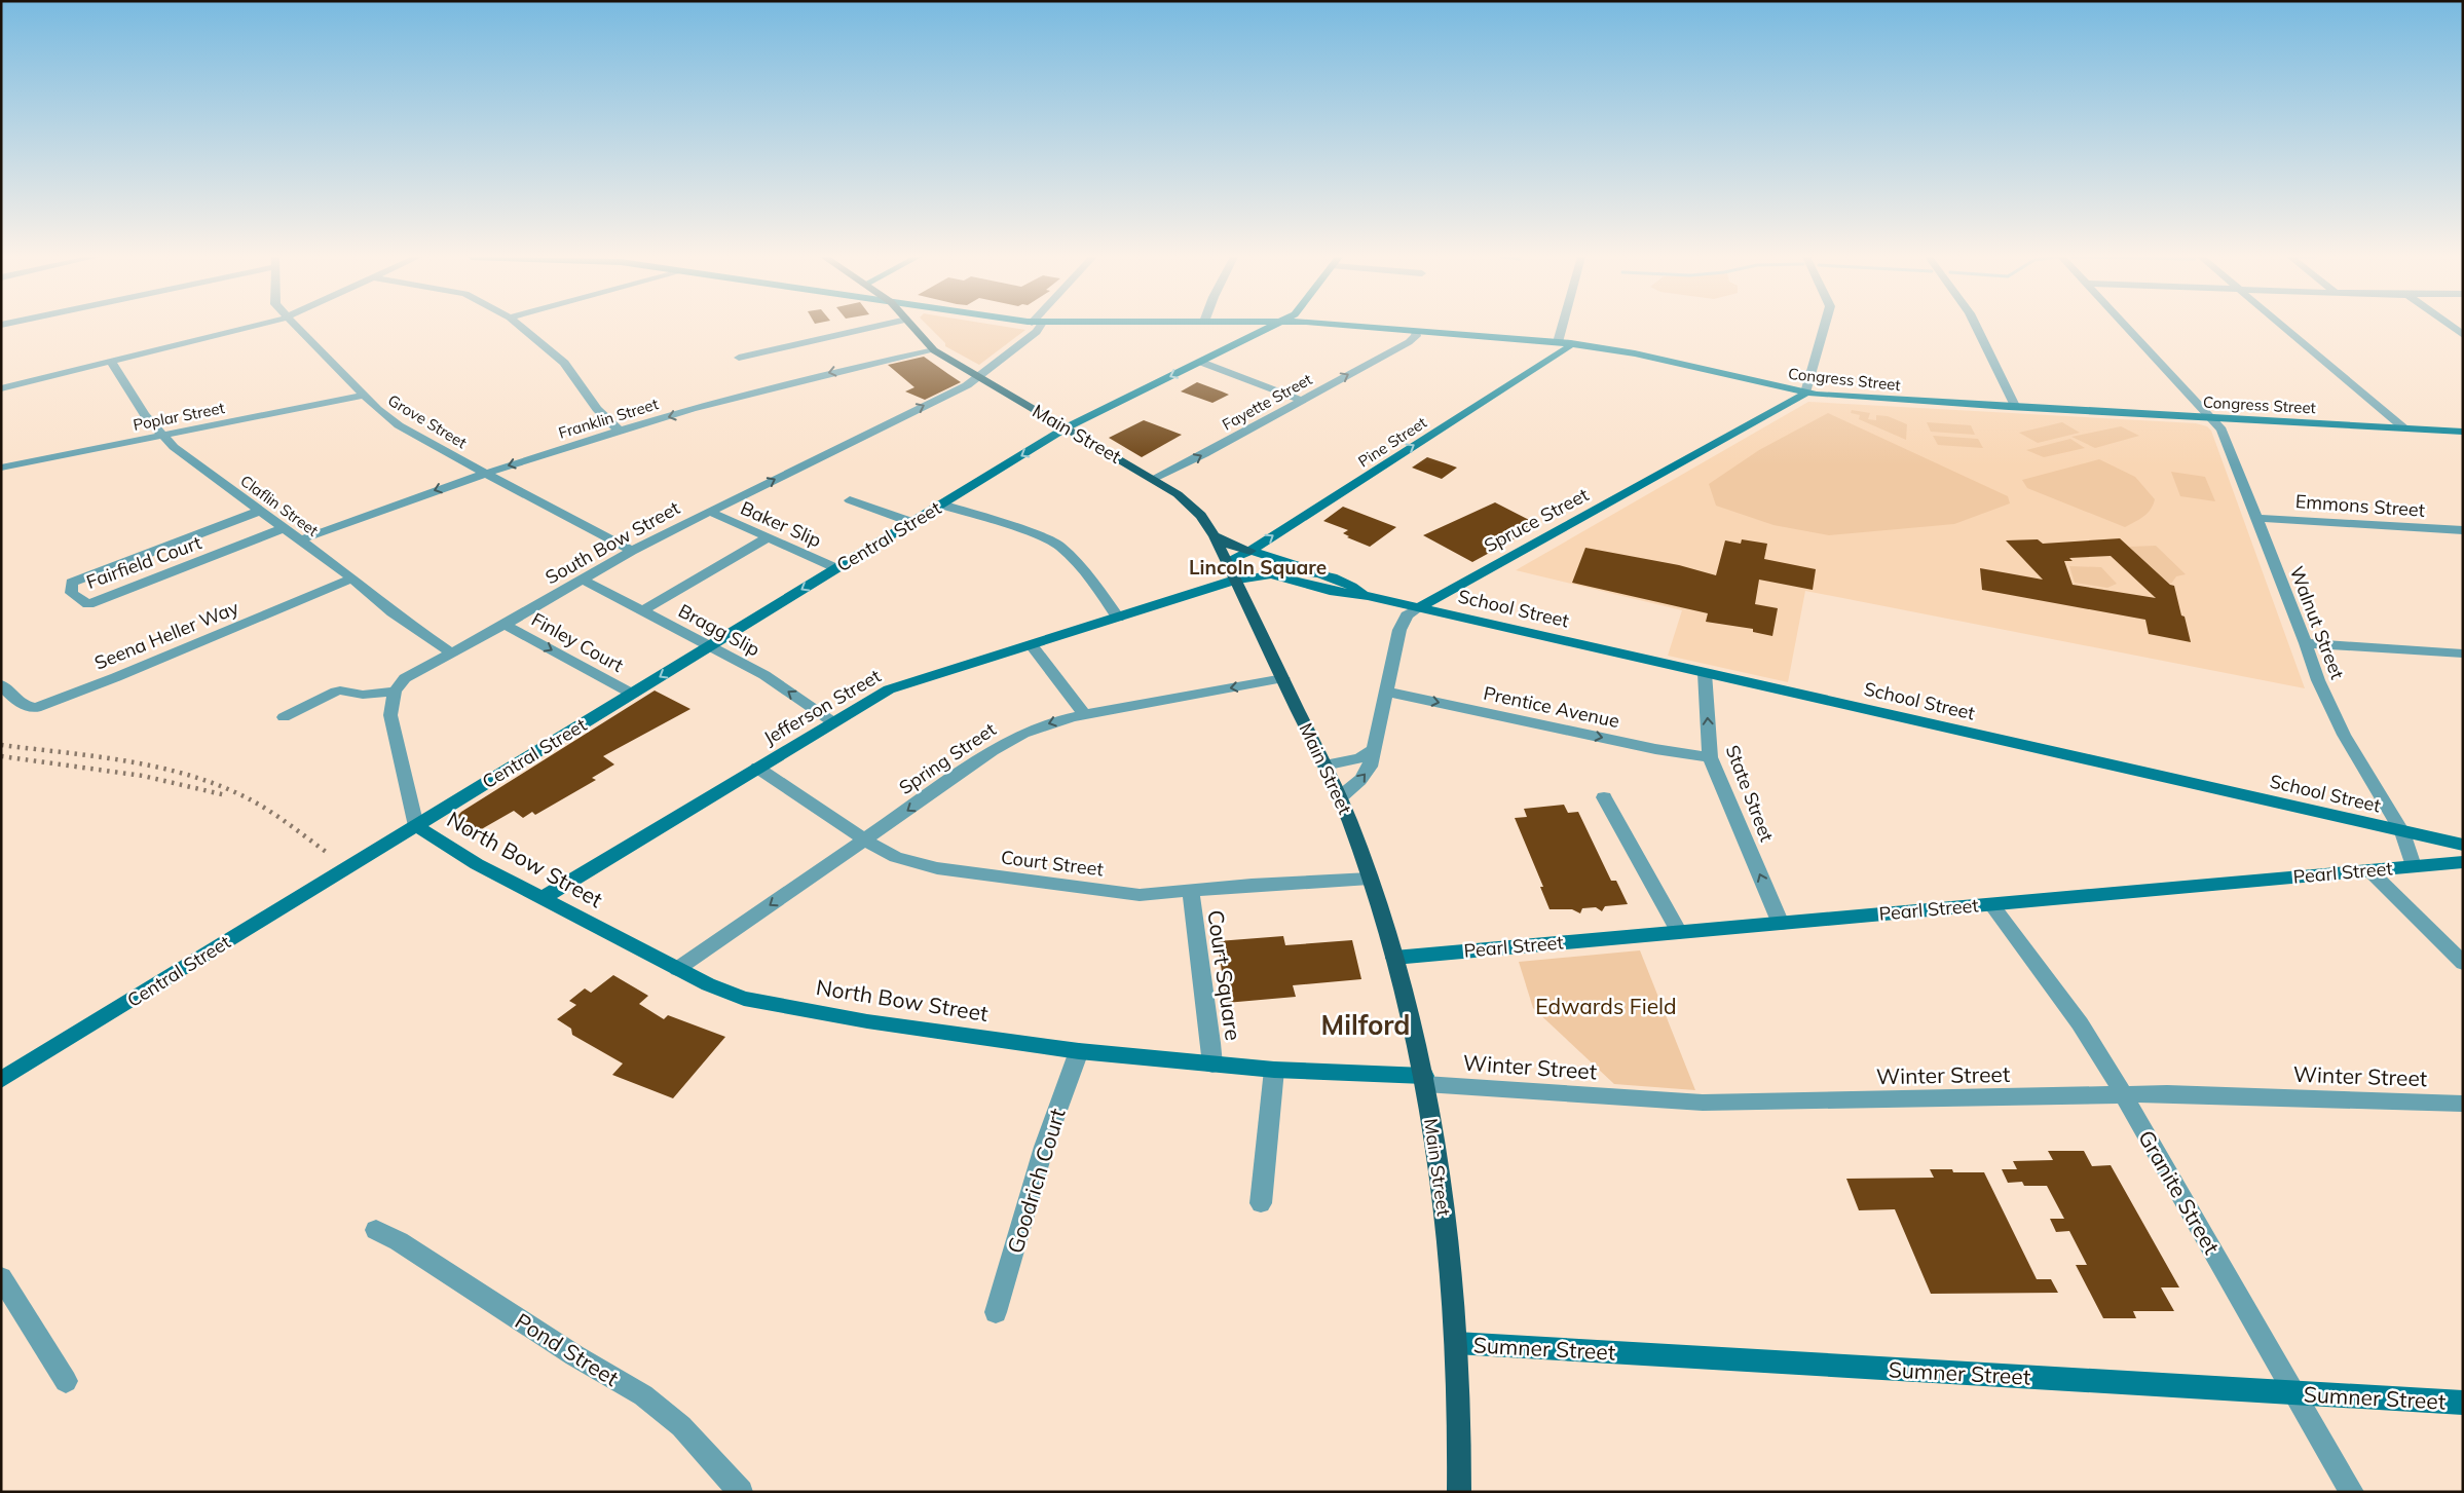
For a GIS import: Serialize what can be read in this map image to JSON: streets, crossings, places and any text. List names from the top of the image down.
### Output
{
  "streets": {
    "main road": [
      "Congress Street",
      "Main Street",
      "Pine Street",
      "Spruce Street",
      "Central Street",
      "School Street",
      "Jefferson Street",
      "North Bow Street",
      "Pearl Street",
      "Sumner Street"
    ],
    "street": [
      "Fayette Street",
      "Poplar Street",
      "Franklin Street",
      "Grove Street",
      "Claflin Street",
      "Emmons Street",
      "Baker Slip",
      "South Bow Street",
      "Fairfield Court",
      "Walnut Street",
      "Bragg Slip",
      "Seena Heller Way",
      "Finley Court",
      "Prentice Avenue",
      "Spring Street",
      "State Street",
      "Court Street",
      "Court Square",
      "Winter Street",
      "Goodrich Court",
      "Granite Street",
      "Pond Street"
    ]
  },
  "crossings": [
    ["Congress Street", "Fayette Street"],
    ["Congress Street", "Pine Street"],
    ["Congress Street", "Spruce Street"],
    ["Congress Street", "Walnut Street"],
    ["Fayette Street", "Main Street"],
    ["Poplar Street", "Grove Street"],
    ["Poplar Street", "Claflin Street"],
    ["Franklin Street", "Grove Street"],
    ["Franklin Street", "Main Street"],
    ["Franklin Street", "Claflin Street"],
    ["Grove Street", "South Bow Street"],
    ["Main Street", "Pine Street"],
    ["Main Street", "Spruce Street"],
    ["Main Street", "Central Street"],
    ["Main Street", "South Bow Street"],
    ["Main Street", "School Street"],
    ["Main Street", "Jefferson Street"],
    ["Main Street", "Spring Street"],
    ["Main Street", "North Bow Street"],
    ["Main Street", "Court Street"],
    ["Main Street", "Pearl Street"],
    ["Main Street", "Winter Street"],
    ["Main Street", "Sumner Street"],
    ["Claflin Street", "South Bow Street"],
    ["Claflin Street", "Fairfield Court"],
    ["Claflin Street", "Seena Heller Way"],
    ["Emmons Street", "Walnut Street"],
    ["Spruce Street", "School Street"],
    ["Spruce Street", "Prentice Avenue"],
    ["Baker Slip", "Central Street"],
    ["Baker Slip", "South Bow Street"],
    ["Central Street", "Bragg Slip"],
    ["Central Street", "Finley Court"],
    ["Central Street", "North Bow Street"],
    ["South Bow Street", "Bragg Slip"],
    ["South Bow Street", "Finley Court"],
    ["School Street", "Walnut Street"],
    ["School Street", "Jefferson Street"],
    ["School Street", "State Street"],
    ["Walnut Street", "Pearl Street"],
    ["Bragg Slip", "Jefferson Street"],
    ["Jefferson Street", "North Bow Street"],
    ["Jefferson Street", "Court Street"],
    ["Prentice Avenue", "State Street"],
    ["Spring Street", "North Bow Street"],
    ["Spring Street", "Court Street"],
    ["State Street", "Pearl Street"],
    ["North Bow Street", "Court Square"],
    ["North Bow Street", "Winter Street"],
    ["North Bow Street", "Goodrich Court"],
    ["Court Street", "Court Square"],
    ["Pearl Street", "Granite Street"],
    ["Winter Street", "Granite Street"],
    ["Granite Street", "Sumner Street"]
  ],
  "one_way": [
    "Fayette Street",
    "Franklin Street",
    "Pine Street",
    "Central Street",
    "Bragg Slip",
    "Finley Court",
    "Prentice Avenue",
    "Spring Street"
  ],
  "districts": ["Lincoln Square", "Milford"],
  "parks": ["Edwards Field"]
}
